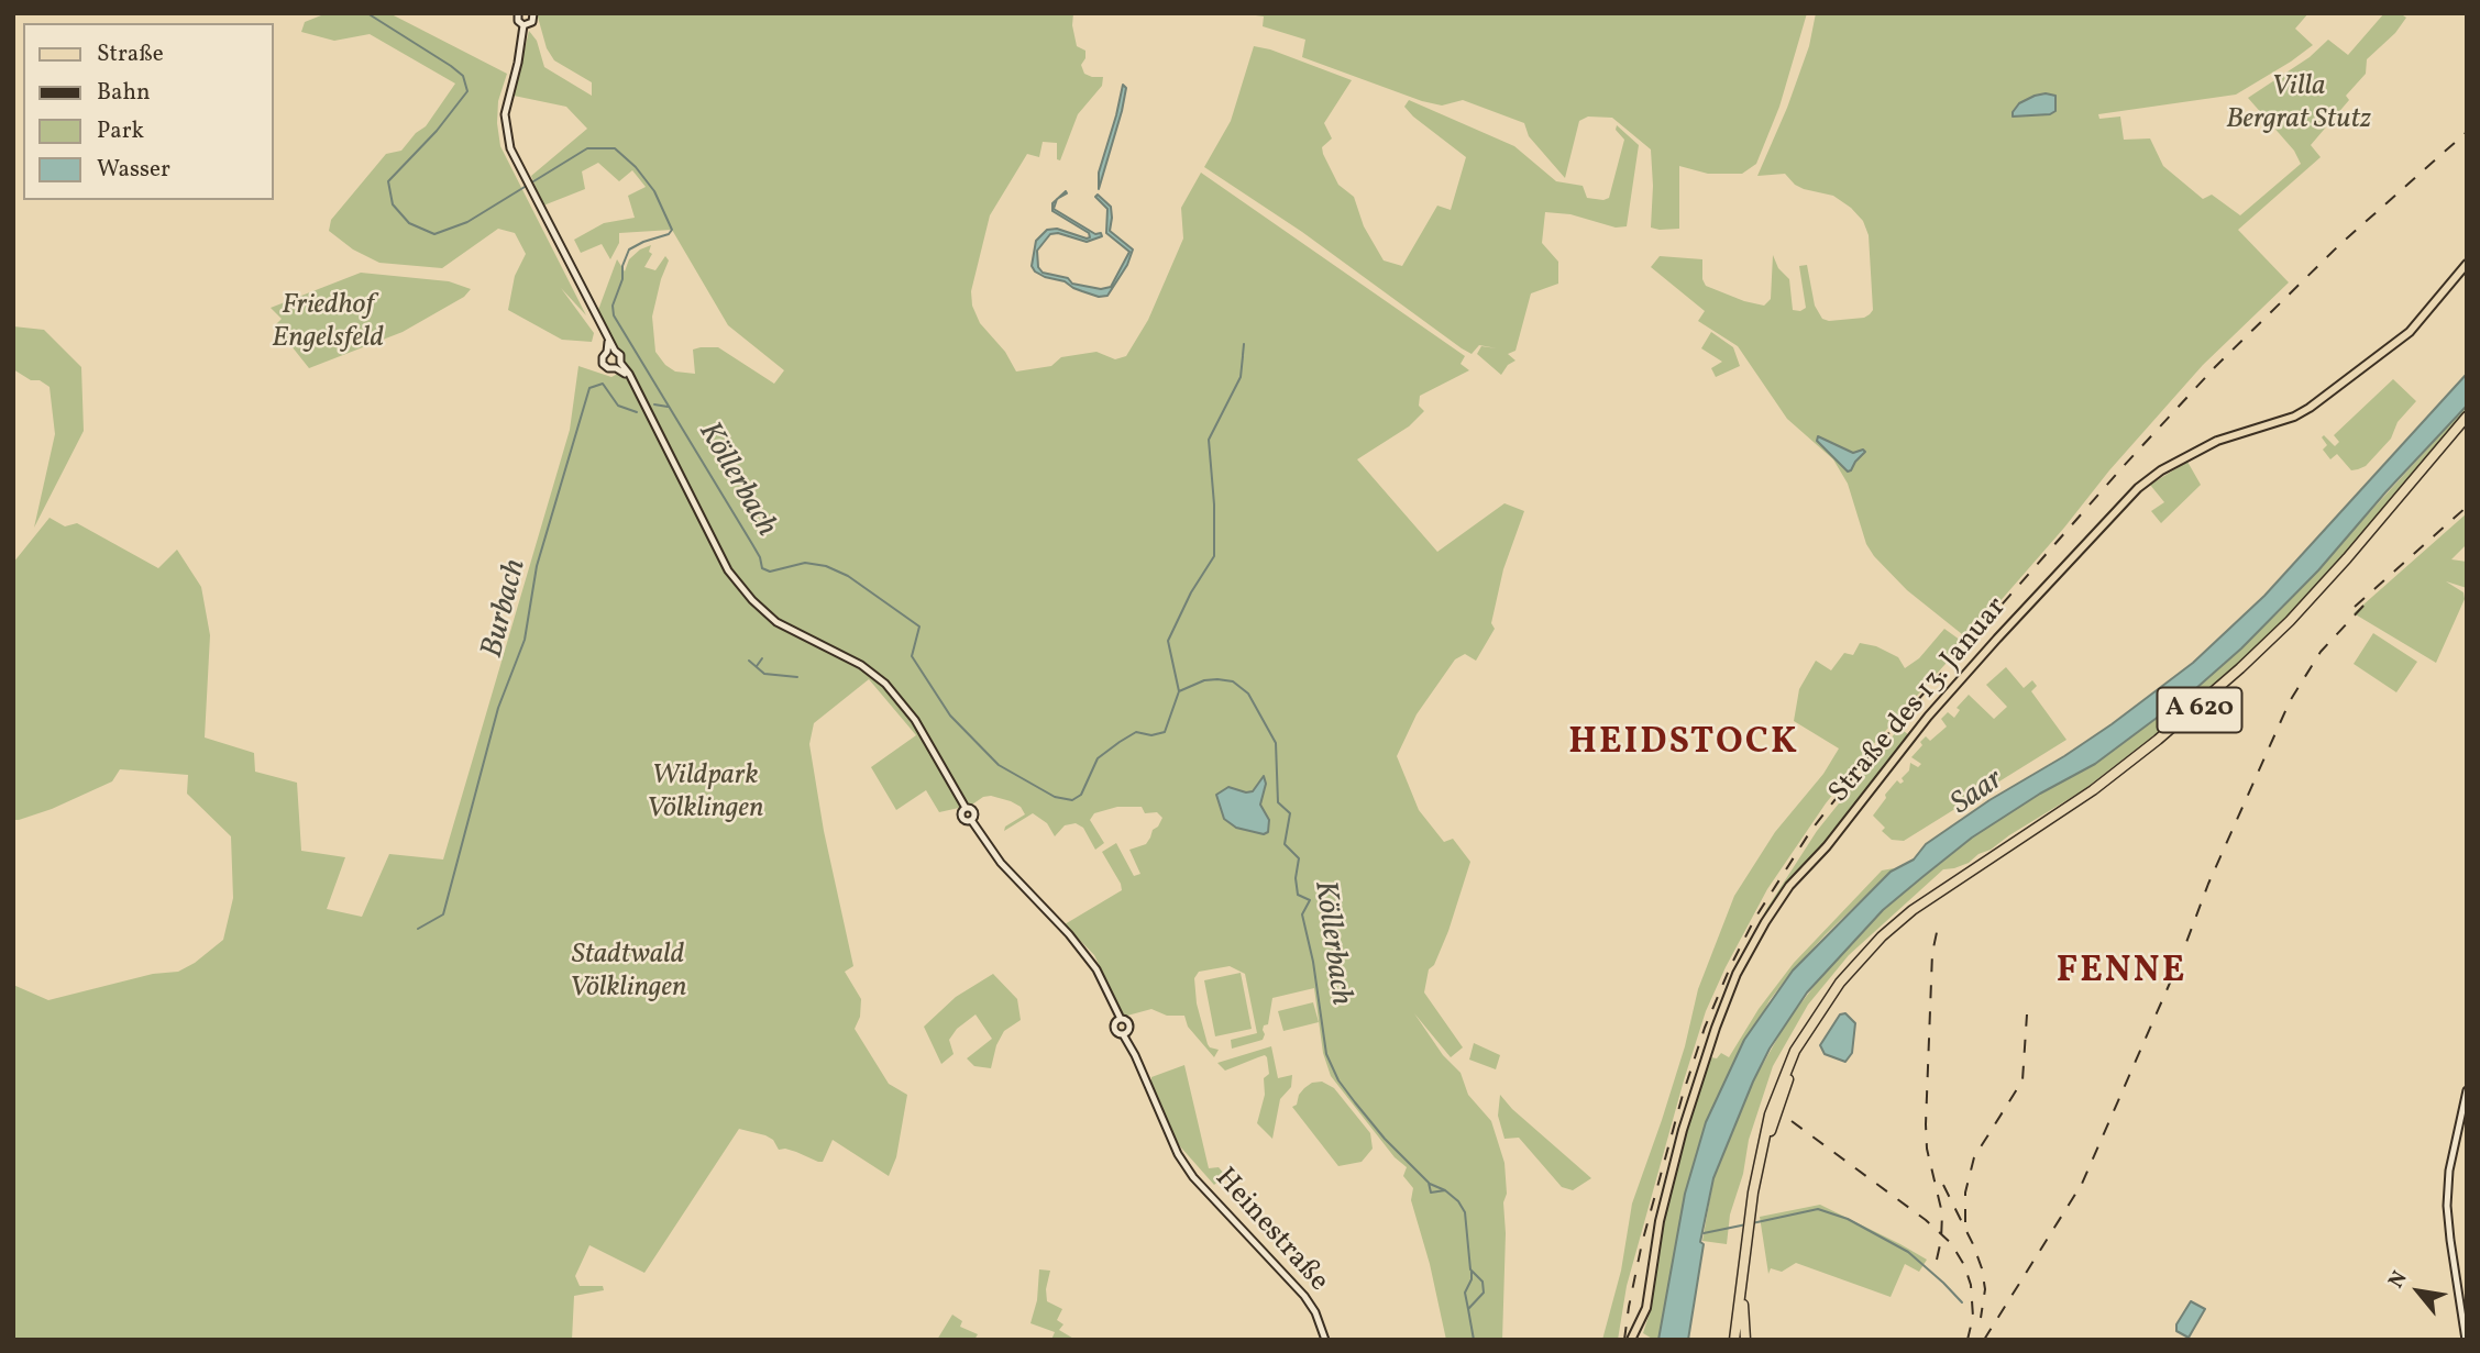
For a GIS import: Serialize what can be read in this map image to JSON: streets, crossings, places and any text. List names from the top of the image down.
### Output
{
  "streets": {
    "highway": ["A 620"],
    "main road": ["Straße des 13. Januar", "Heinestraße"]
  },
  "districts": ["HEIDSTOCK", "FENNE"],
  "water": ["Köllerbach", "Burbach", "Saar"],
  "parks": [
    "Villa Bergrat Stutz",
    "Friedhof Engelsfeld",
    "Wildpark Völklingen",
    "Stadtwald Völklingen"
  ],
  "legend": [
    "Straße",
    "Bahn",
    "Park",
    "Wasser"
  ],
  "north": "top left"
}
